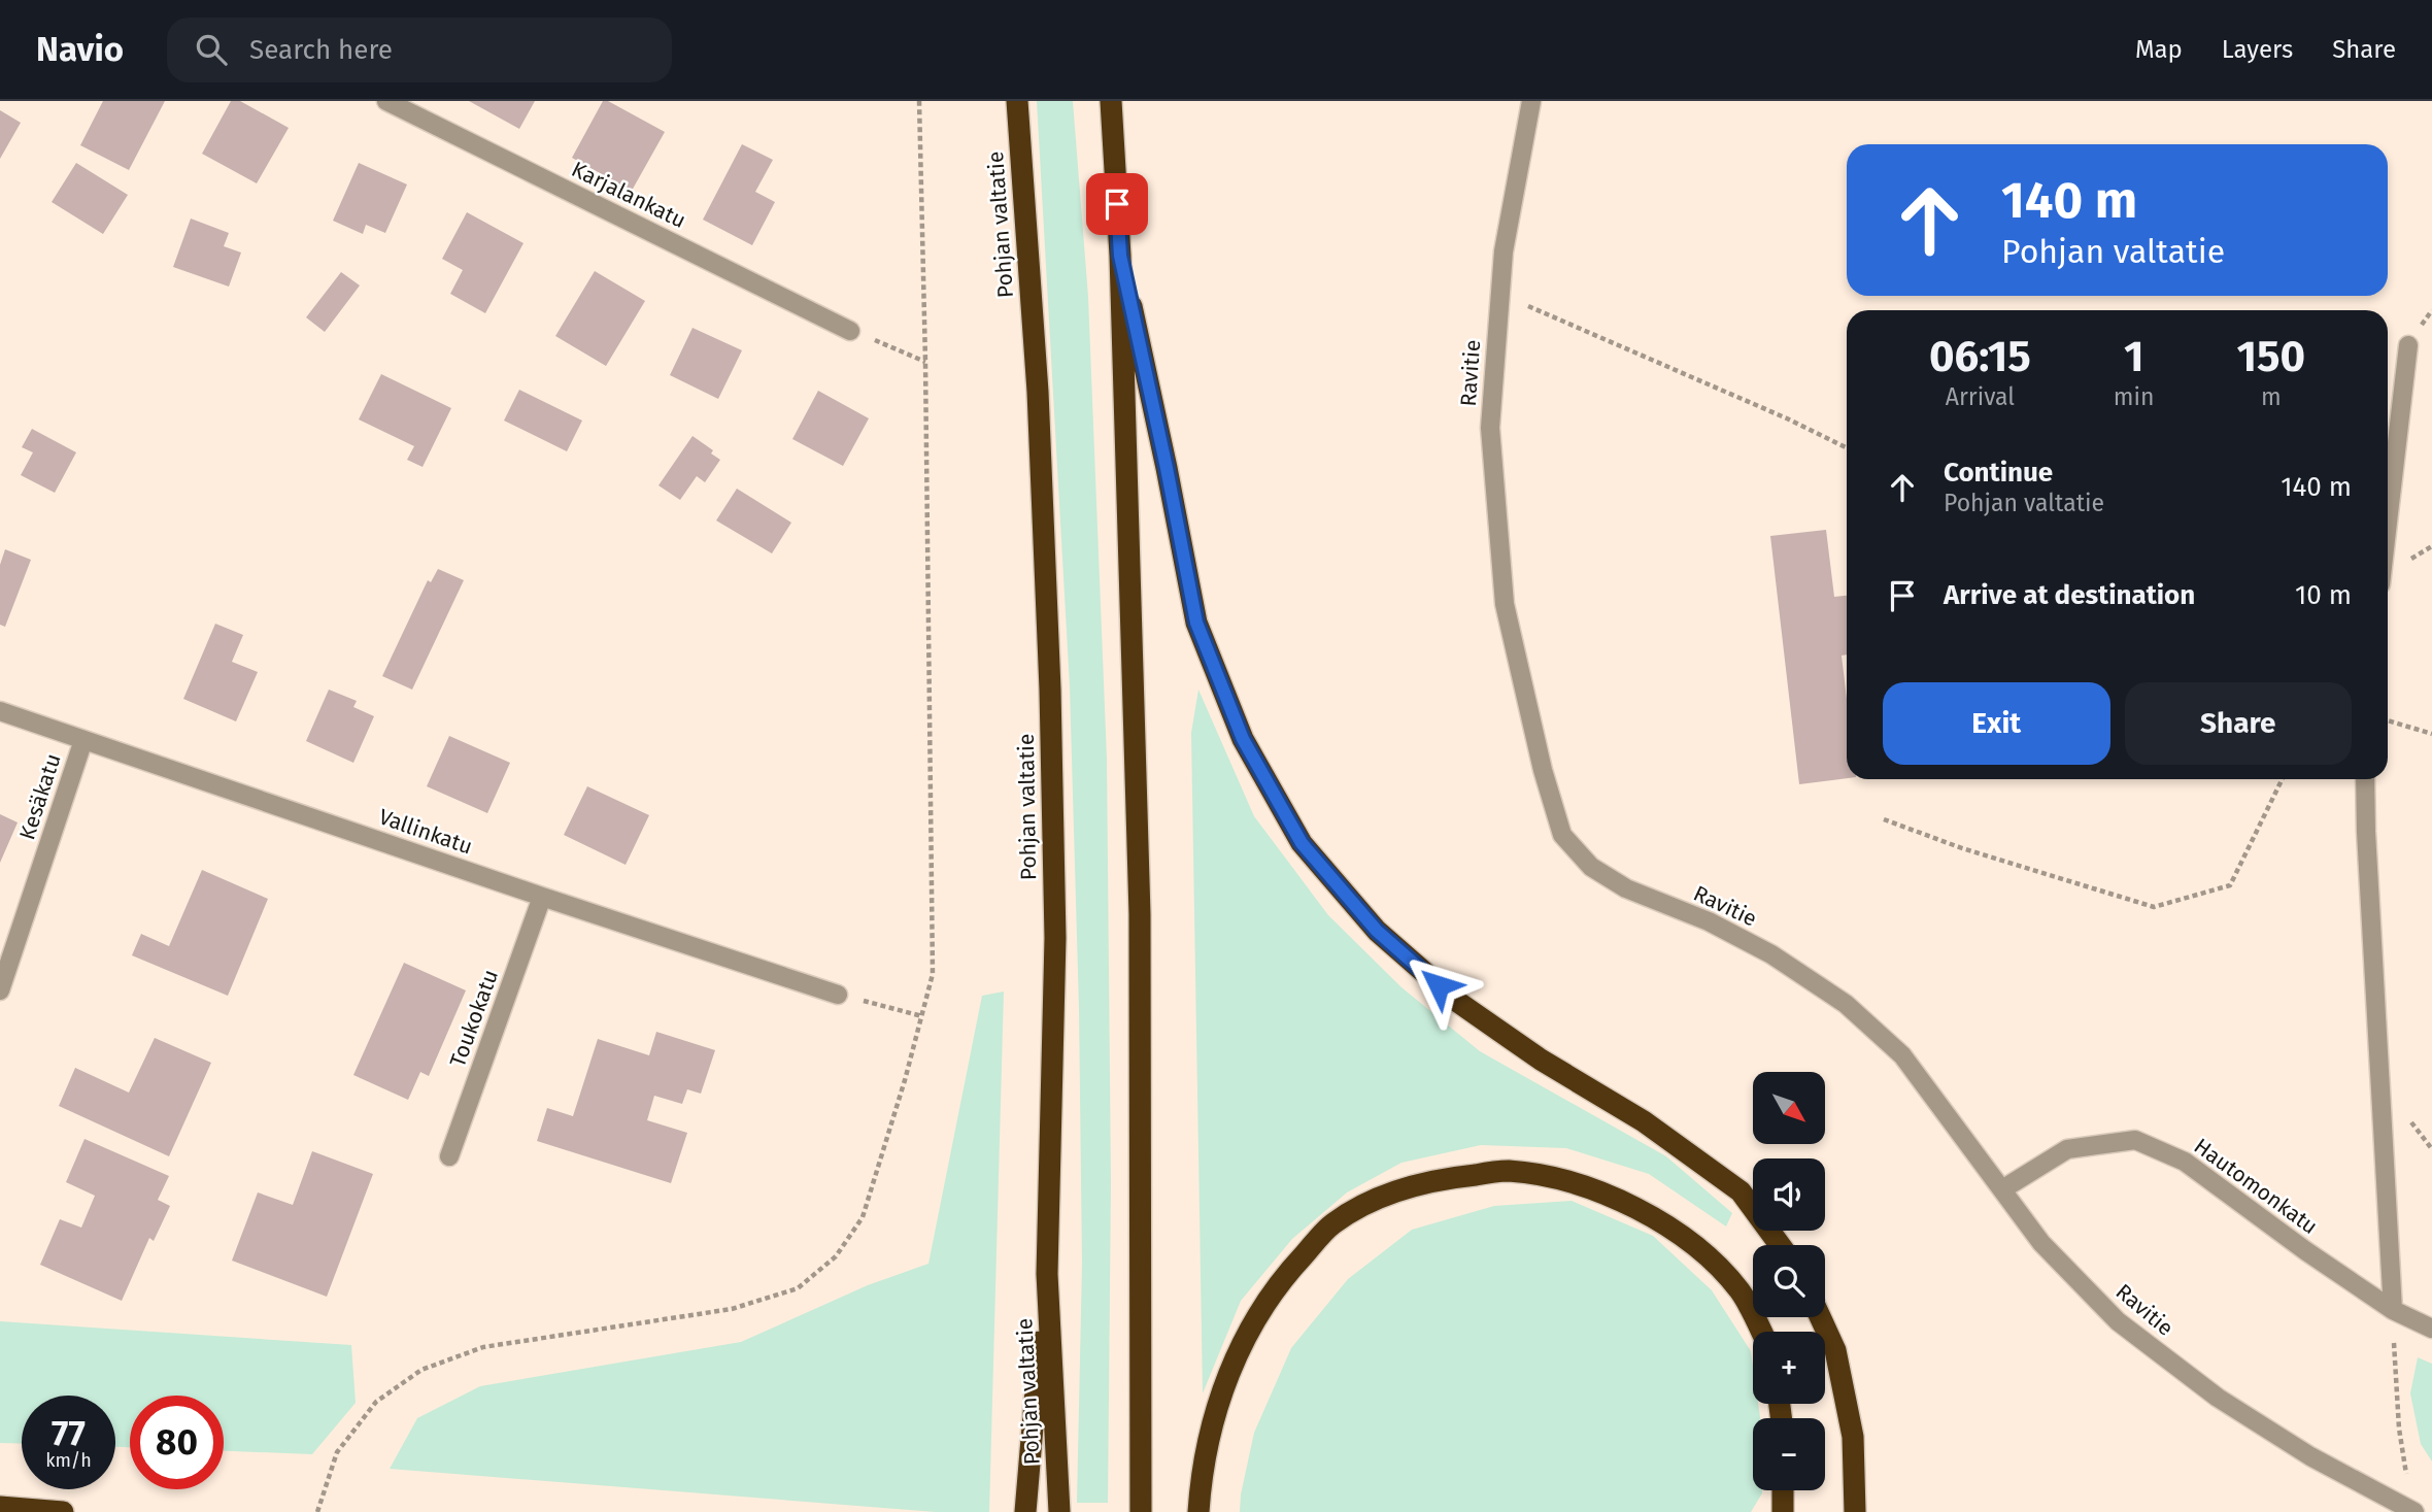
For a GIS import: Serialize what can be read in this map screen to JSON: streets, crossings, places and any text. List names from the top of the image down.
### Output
{
  "streets": {
    "highway": ["Pohjan valtatie"],
    "street": [
      "Karjalankatu",
      "Ravitie",
      "Kesäkatu",
      "Vallinkatu",
      "Toukokatu",
      "Hautomonkatu"
    ]
  },
  "crossings": [
    ["Ravitie", "Hautomonkatu"],
    ["Kesäkatu", "Vallinkatu"],
    ["Vallinkatu", "Toukokatu"]
  ],
  "north": "bottom right",
  "page": {
    "header": "Navio",
    "search": "Search here",
    "nav": ["Map", "Layers", "Share"],
    "turn": ["140 m", "Pohjan valtatie"],
    "eta": [
      "06:15",
      "Arrival",
      "1",
      "min",
      "150",
      "m"
    ],
    "list": [
      {
        "name": "Continue",
        "note": "Pohjan valtatie",
        "value": "140 m"
      },
      {
        "name": "Arrive at destination",
        "value": "10 m"
      }
    ],
    "buttons": ["Exit", "Share"],
    "map_buttons": ["+", "−"],
    "speed": "77 km/h",
    "limit": "80"
  }
}
